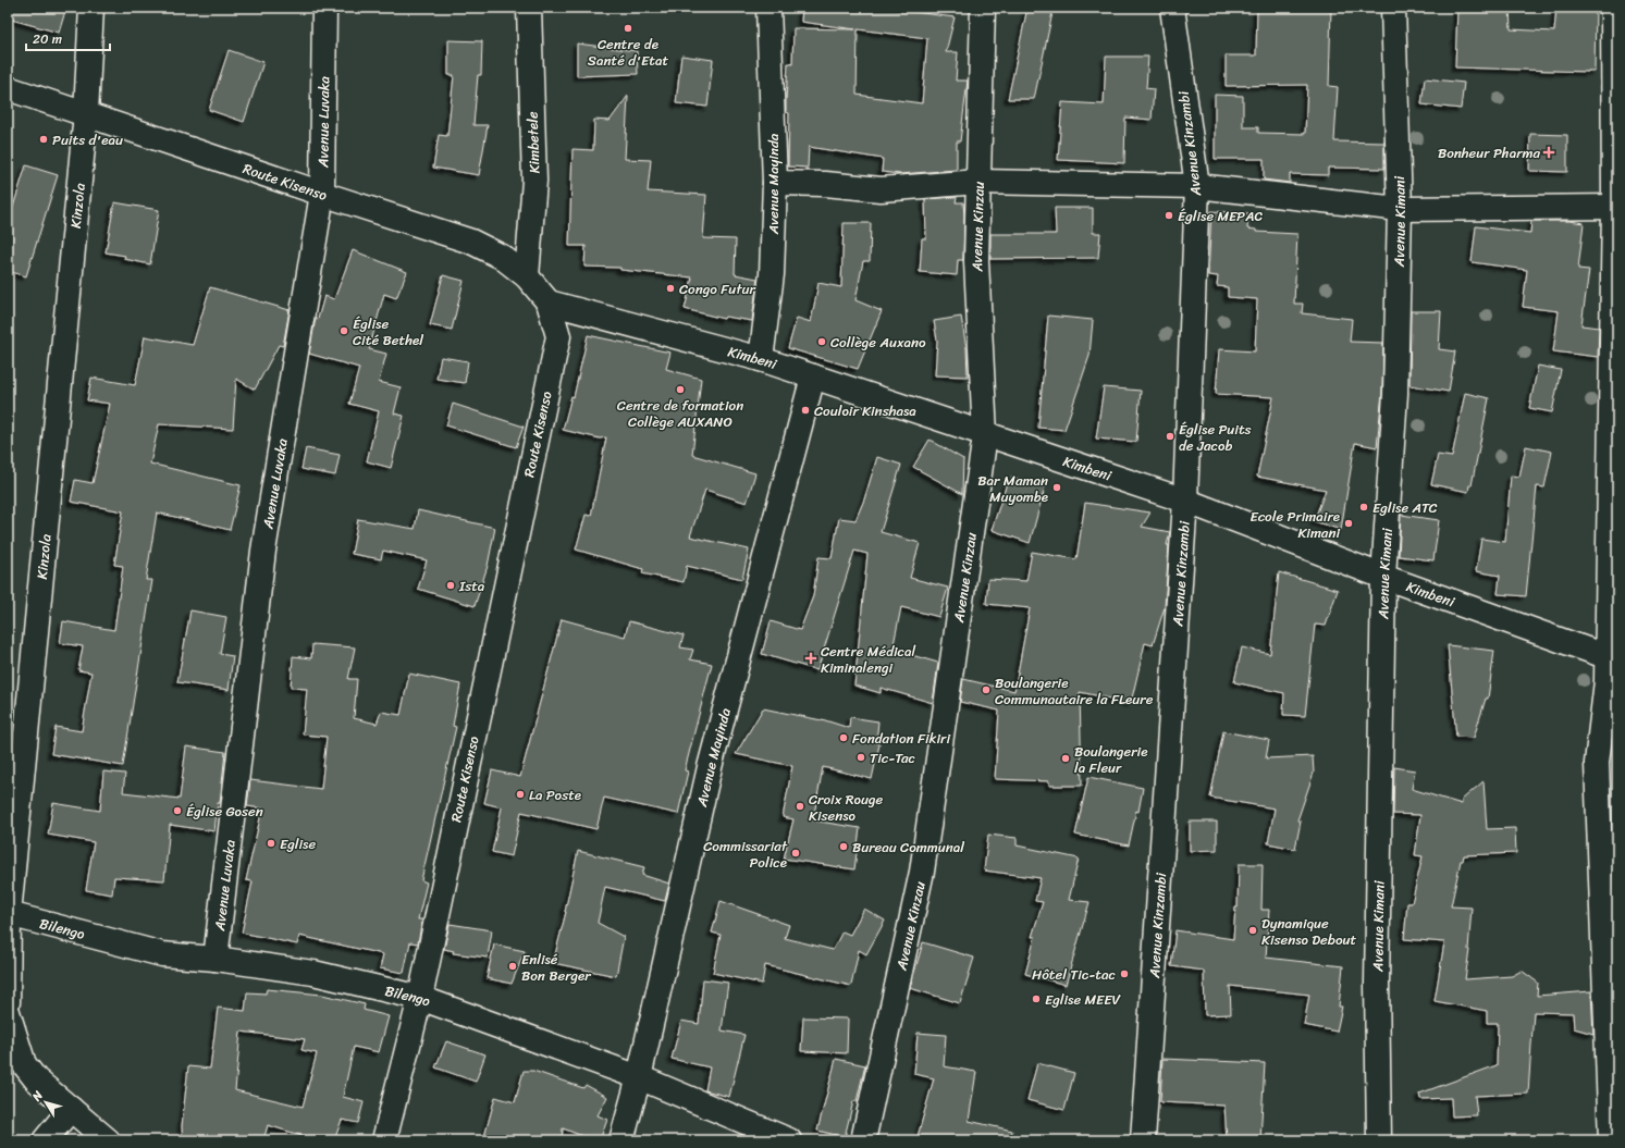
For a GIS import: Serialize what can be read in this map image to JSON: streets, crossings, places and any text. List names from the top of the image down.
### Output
{
  "streets": {
    "street": [
      "Avenue Luvaka",
      "Kimbetele",
      "Avenue Kinzambi",
      "Route Kisenso",
      "Avenue Mayinda",
      "Kinzola",
      "Avenue Kimani",
      "Avenue Kinzau",
      "Kimbeni",
      "Bilengo"
    ]
  },
  "crossings": [
    ["Avenue Luvaka", "Route Kisenso"],
    ["Avenue Luvaka", "Bilengo"],
    ["Kimbetele", "Route Kisenso"],
    ["Avenue Kinzambi", "Kimbeni"],
    ["Route Kisenso", "Kinzola"],
    ["Route Kisenso", "Kimbeni"],
    ["Route Kisenso", "Bilengo"],
    ["Avenue Mayinda", "Kimbeni"],
    ["Avenue Mayinda", "Bilengo"],
    ["Kinzola", "Bilengo"],
    ["Avenue Kimani", "Kimbeni"],
    ["Avenue Kinzau", "Kimbeni"]
  ],
  "places": {
    "other": [
      "Centre de Santé d'Etat",
      "Puits d'eau",
      "Église MEPAC",
      "Congo Futur",
      "Église Cité Bethel",
      "Collège Auxano",
      "Centre de formation Collège AUXANO",
      "Couloir Kinshasa",
      "Église Puits de Jacob",
      "Bar Maman Muyombe",
      "Eglise ATC",
      "Ecole Primaire Kimani",
      "Ista",
      "Boulangerie Communautaire la FLeure",
      "Fondation Fikiri",
      "Tic-Tac",
      "Boulangerie la Fleur",
      "La Poste",
      "Croix Rouge Kisenso",
      "Église Gosen",
      "Eglise",
      "Bureau Communal",
      "Commissariat Police",
      "Dynamique Kisenso Debout",
      "Enlisé Bon Berger",
      "Hôtel Tic-tac",
      "Eglise MEEV"
    ],
    "health": ["Bonheur Pharma", "Centre Médical Kiminalengi"]
  },
  "scale_bar": "20 m",
  "north": "top left"
}
